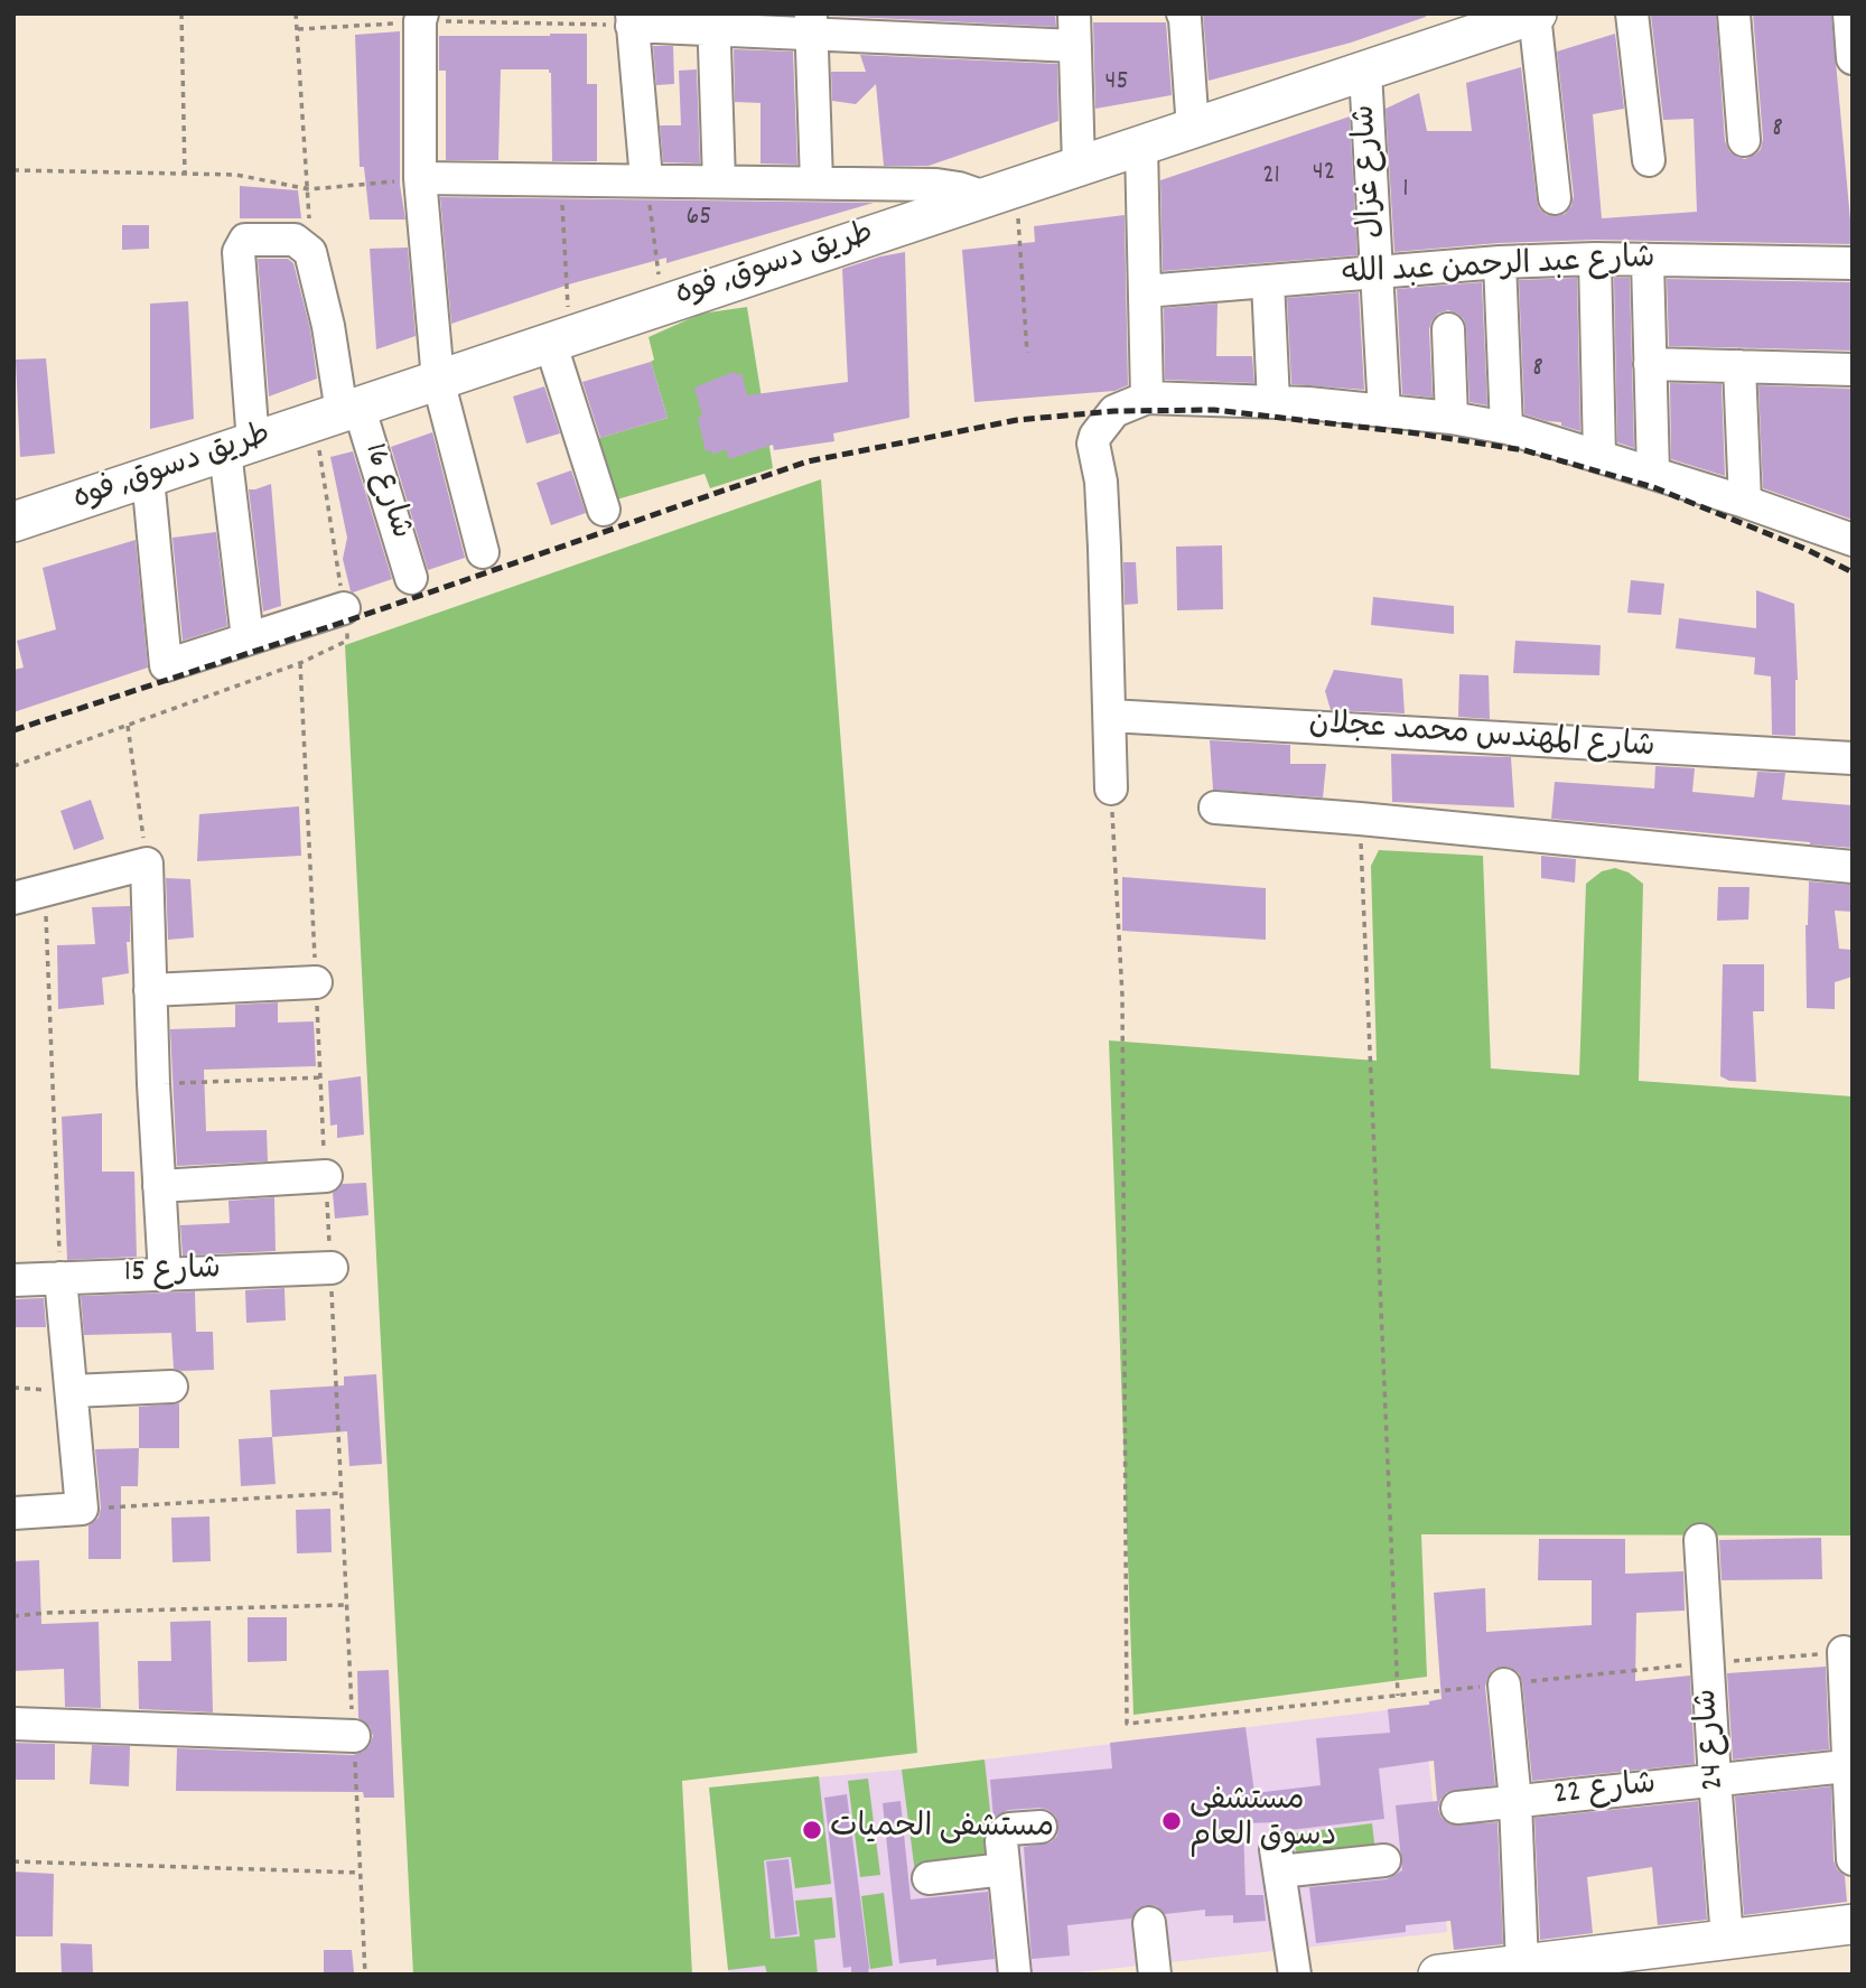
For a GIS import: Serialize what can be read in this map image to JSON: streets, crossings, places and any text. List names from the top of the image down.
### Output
{
  "streets": {
    "main road": ["طريق دسوق, فوه"],
    "street": [
      "شارع غزال",
      "شارع عبد الرحمن عبد الله",
      "شارع 16",
      "شارع المهندس محمد عجلان",
      "شارع 15",
      "شارع 24",
      "شارع 22"
    ]
  },
  "crossings": [
    ["شارع غزال", "طريق دسوق, فوه"],
    ["شارع غزال", "شارع عبد الرحمن عبد الله"],
    ["طريق دسوق, فوه", "شارع 16"],
    ["شارع 24", "شارع 22"]
  ],
  "places": ["مستشفى دسوق العام", "مستشفى الحميات"],
  "house_numbers": [
    "45",
    "8",
    "42",
    "21",
    "1",
    "65",
    "8"
  ]
}
